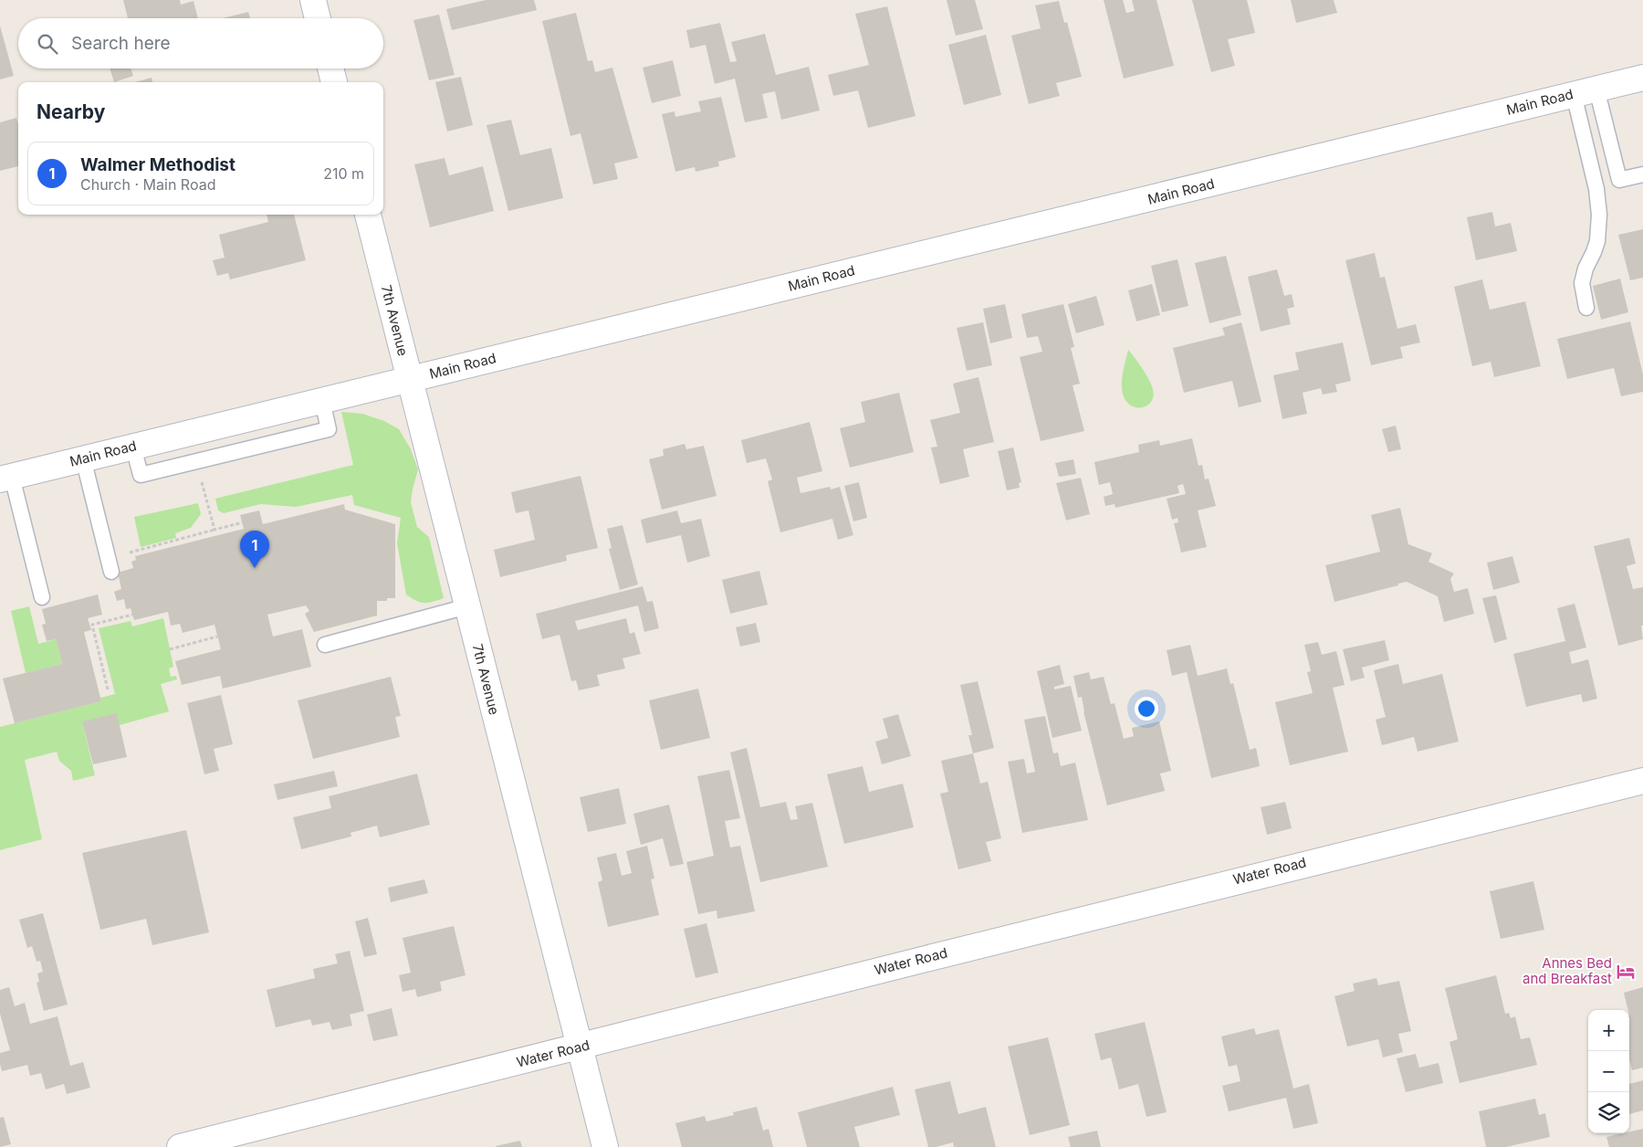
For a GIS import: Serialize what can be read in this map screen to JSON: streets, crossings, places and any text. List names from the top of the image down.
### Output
{
  "streets": {
    "street": ["Main Road", "7th Avenue", "Water Road"]
  },
  "crossings": [
    ["Main Road", "7th Avenue"],
    ["7th Avenue", "Water Road"]
  ],
  "places": {
    "hotel": ["Annes Bed and Breakfast"]
  },
  "page": {
    "search": "Search here",
    "heading": "Nearby",
    "list": [
      {
        "mark": "1",
        "name": "Walmer Methodist",
        "note": "Church · Main Road",
        "value": "210 m"
      }
    ],
    "pins": "1",
    "map_buttons": ["+", "−"]
  }
}
